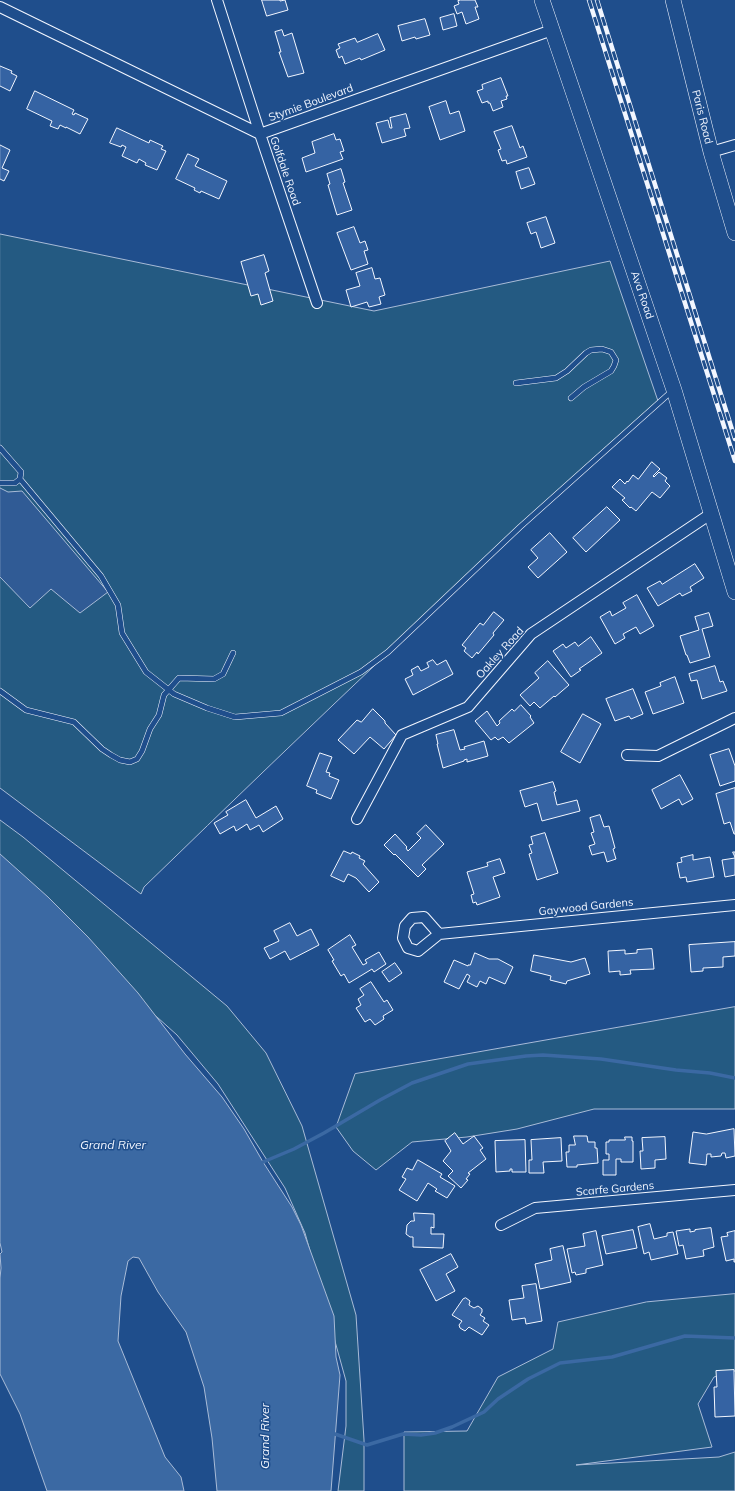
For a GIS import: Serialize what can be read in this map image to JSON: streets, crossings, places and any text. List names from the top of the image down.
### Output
{
  "streets": {
    "street": [
      "Stymie Boulevard",
      "Paris Road",
      "Golfdale Road",
      "Ava Road",
      "Oakley Road",
      "Gaywood Gardens",
      "Scarfe Gardens"
    ]
  },
  "crossings": [
    ["Stymie Boulevard", "Golfdale Road"],
    ["Stymie Boulevard", "Ava Road"],
    ["Ava Road", "Oakley Road"]
  ],
  "water": ["Grand River"]
}
